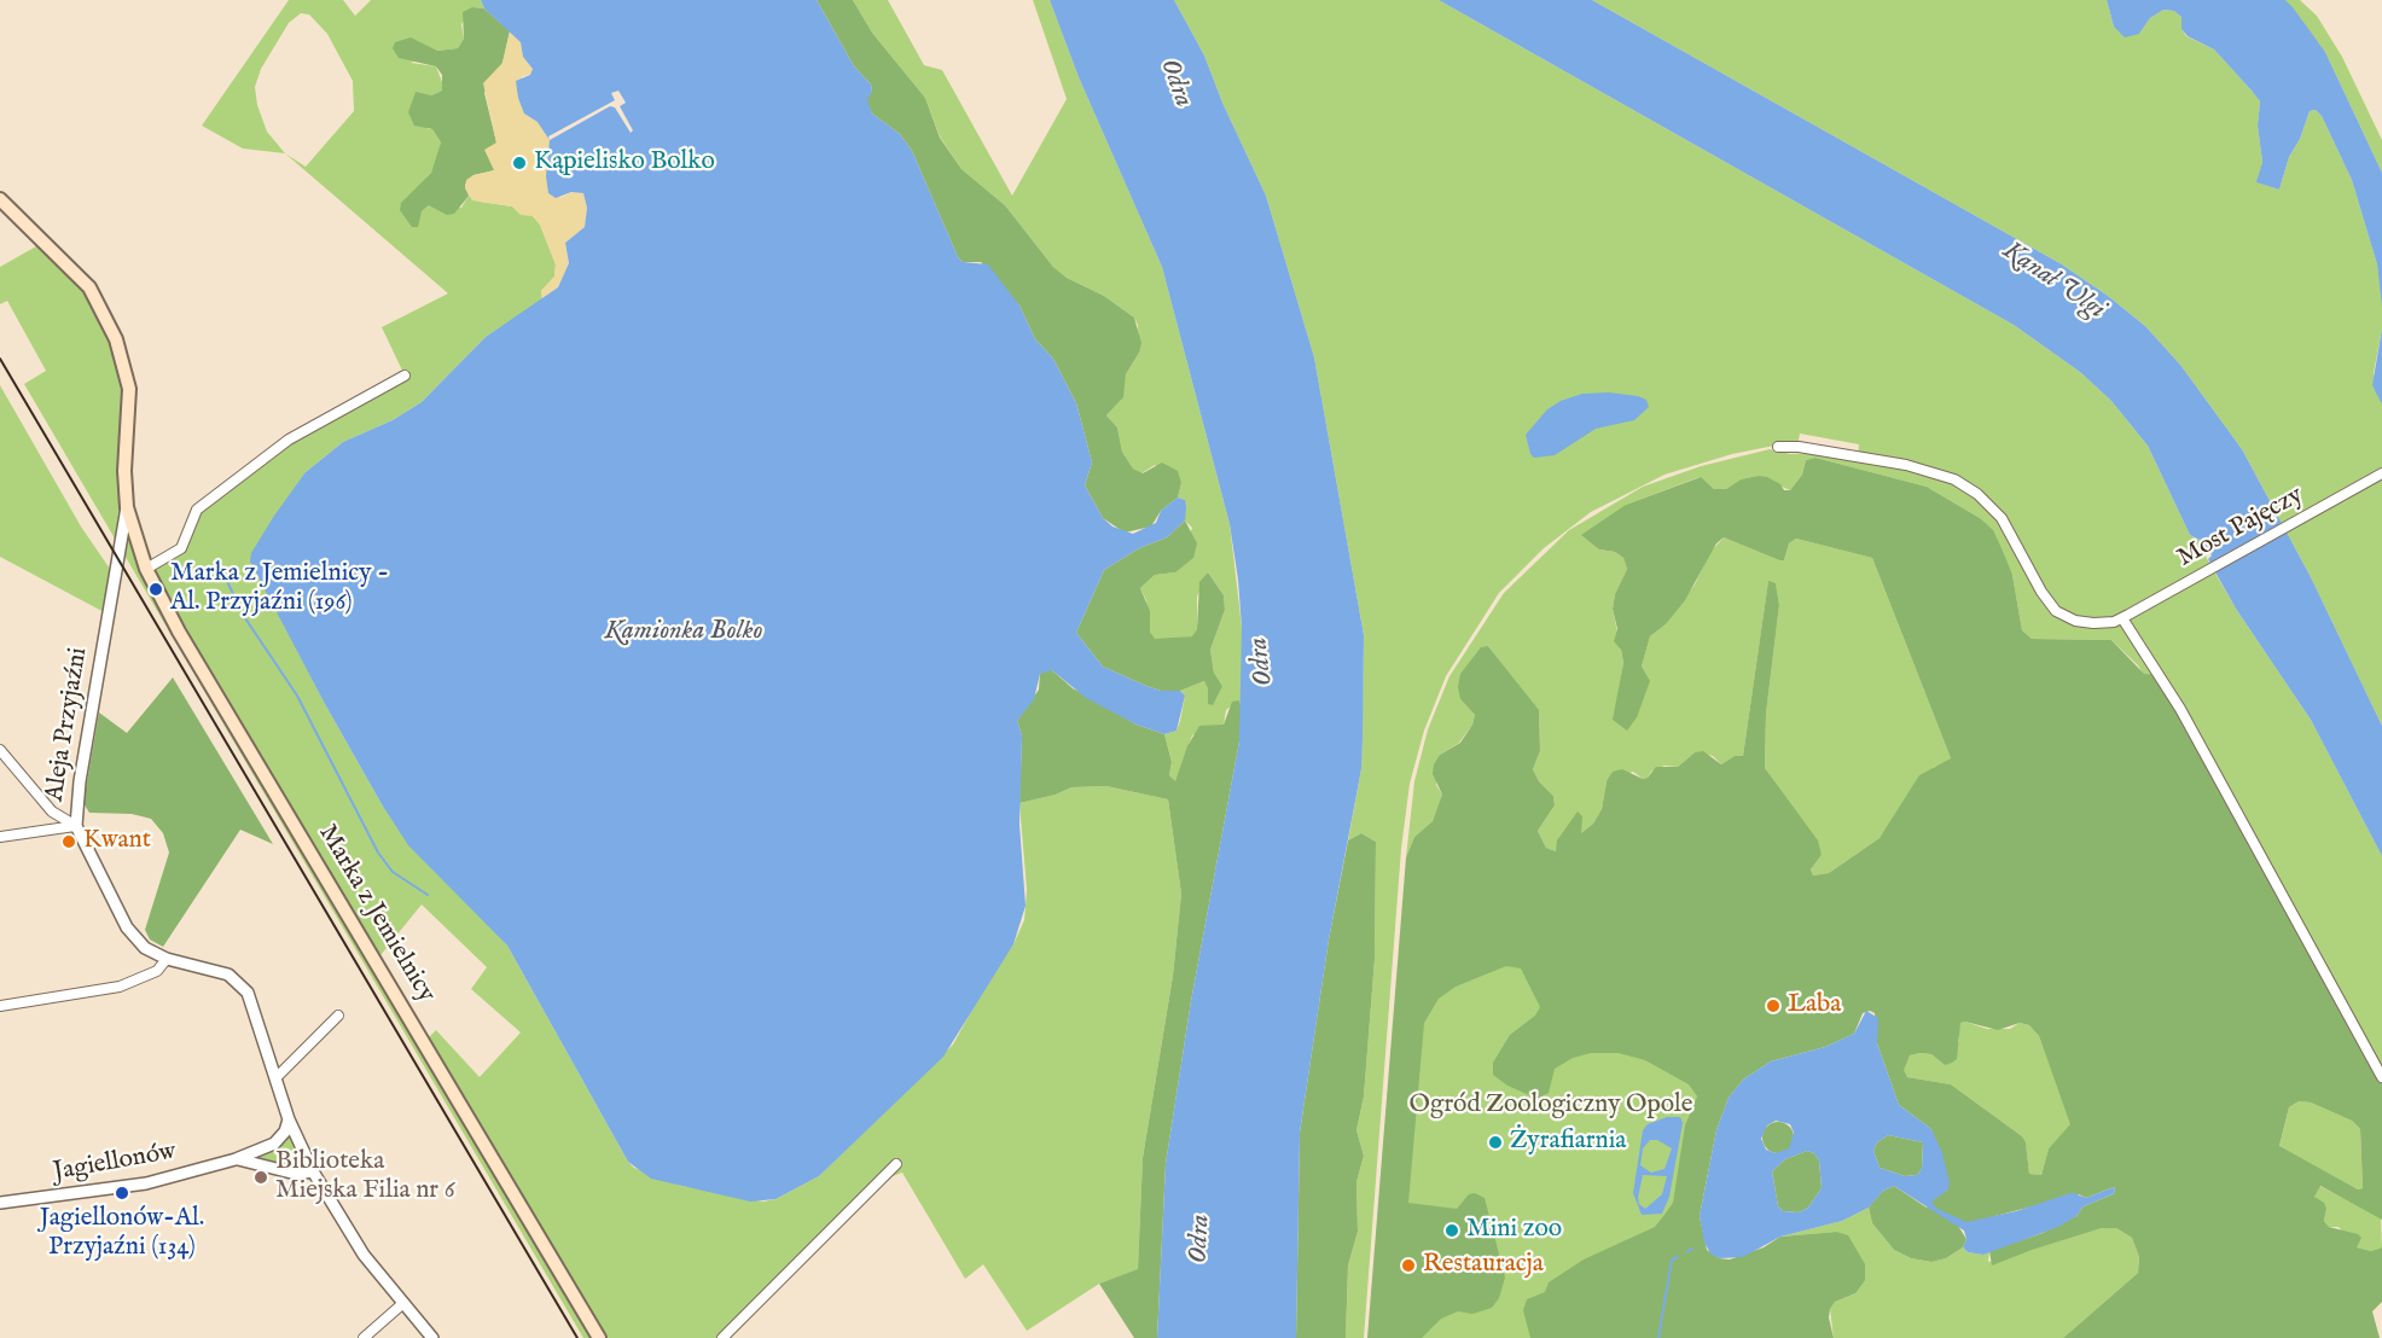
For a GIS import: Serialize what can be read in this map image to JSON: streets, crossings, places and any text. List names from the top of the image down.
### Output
{
  "streets": {
    "main road": ["Aleja Przyjaźni", "Marka z Jemielnicy"],
    "street": ["Most Pajęczy", "Jagiellonów"]
  },
  "crossings": [
    ["Aleja Przyjaźni", "Marka z Jemielnicy"],
    ["Aleja Przyjaźni", "Jagiellonów"]
  ],
  "water": ["Odra", "Kanał Ulgi", "Kamionka Bolko"],
  "parks": ["Ogród Zoologiczny Opole"],
  "places": [
    "Kąpielisko Bolko",
    "Marka z Jemielnicy - Al. Przyjaźni (196)",
    "Kwant",
    "Laba",
    "Żyrafiarnia",
    "Biblioteka Miejska Filia nr 6",
    "Jagiellonów-Al. Przyjaźni (134)",
    "Mini zoo",
    "Restauracja"
  ]
}
